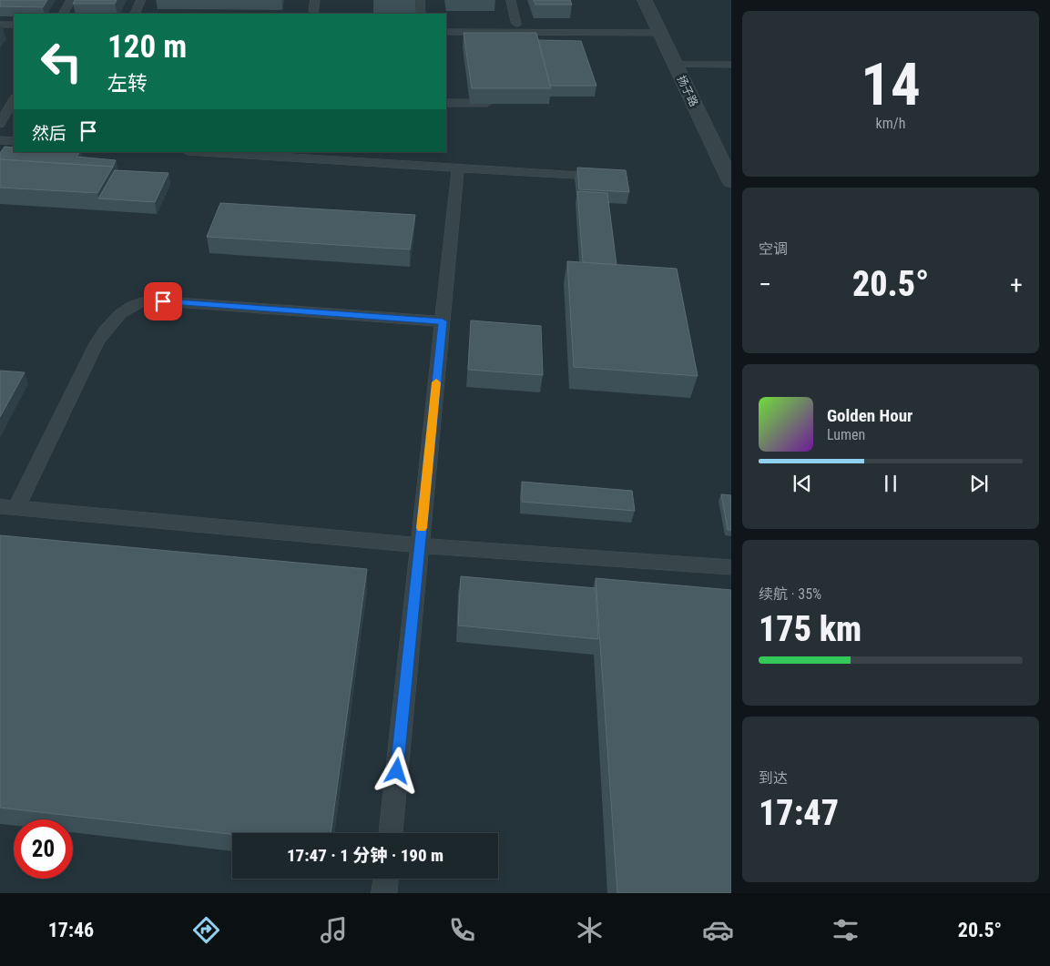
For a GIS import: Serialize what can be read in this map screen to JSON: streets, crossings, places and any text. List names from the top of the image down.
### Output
{
  "streets": {
    "street": ["扬子路"]
  },
  "page": {
    "tile": [
      ["14", "km/h"],
      "空调",
      ["续航 · 35%", "175 km"],
      ["到达", "17:47"]
    ],
    "turn": ["120 m", "左转"],
    "then": "然后",
    "heat": ["−", "20.5°", "+"],
    "song": ["Golden Hour", "Lumen"],
    "limit": "20",
    "trip": "17:47 · 1 分钟 · 190 m",
    "tabs": ["17:46", "20.5°"]
  }
}
